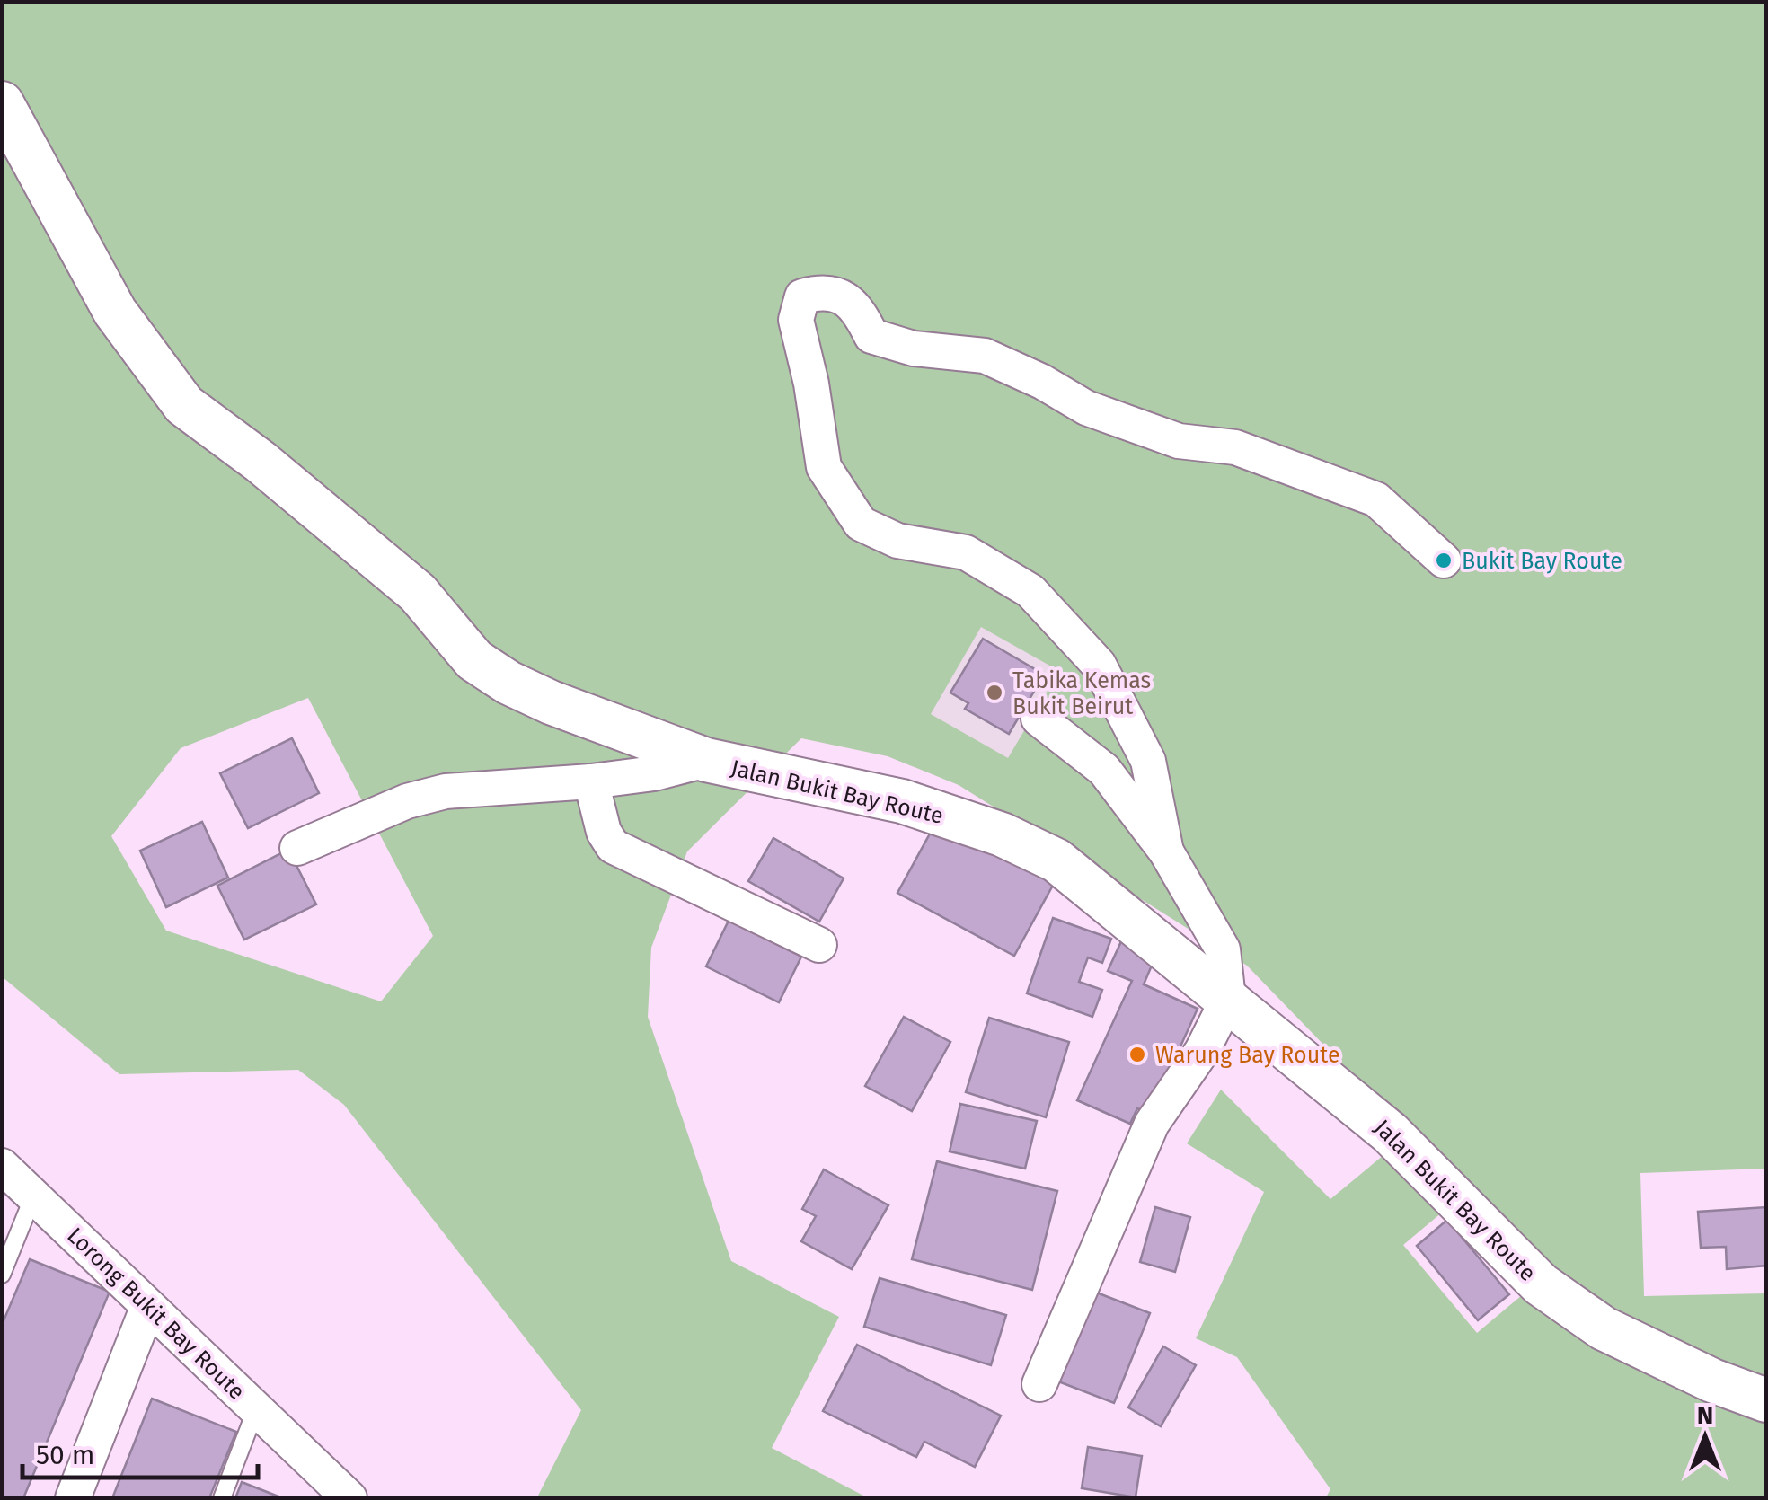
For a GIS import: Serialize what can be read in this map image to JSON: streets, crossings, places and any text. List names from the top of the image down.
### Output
{
  "streets": {
    "street": ["Jalan Bukit Bay Route", "Lorong Bukit Bay Route"]
  },
  "places": ["Bukit Bay Route", "Tabika Kemas Bukit Beirut", "Warung Bay Route"],
  "scale_bar": "50 m",
  "north": "top"
}
